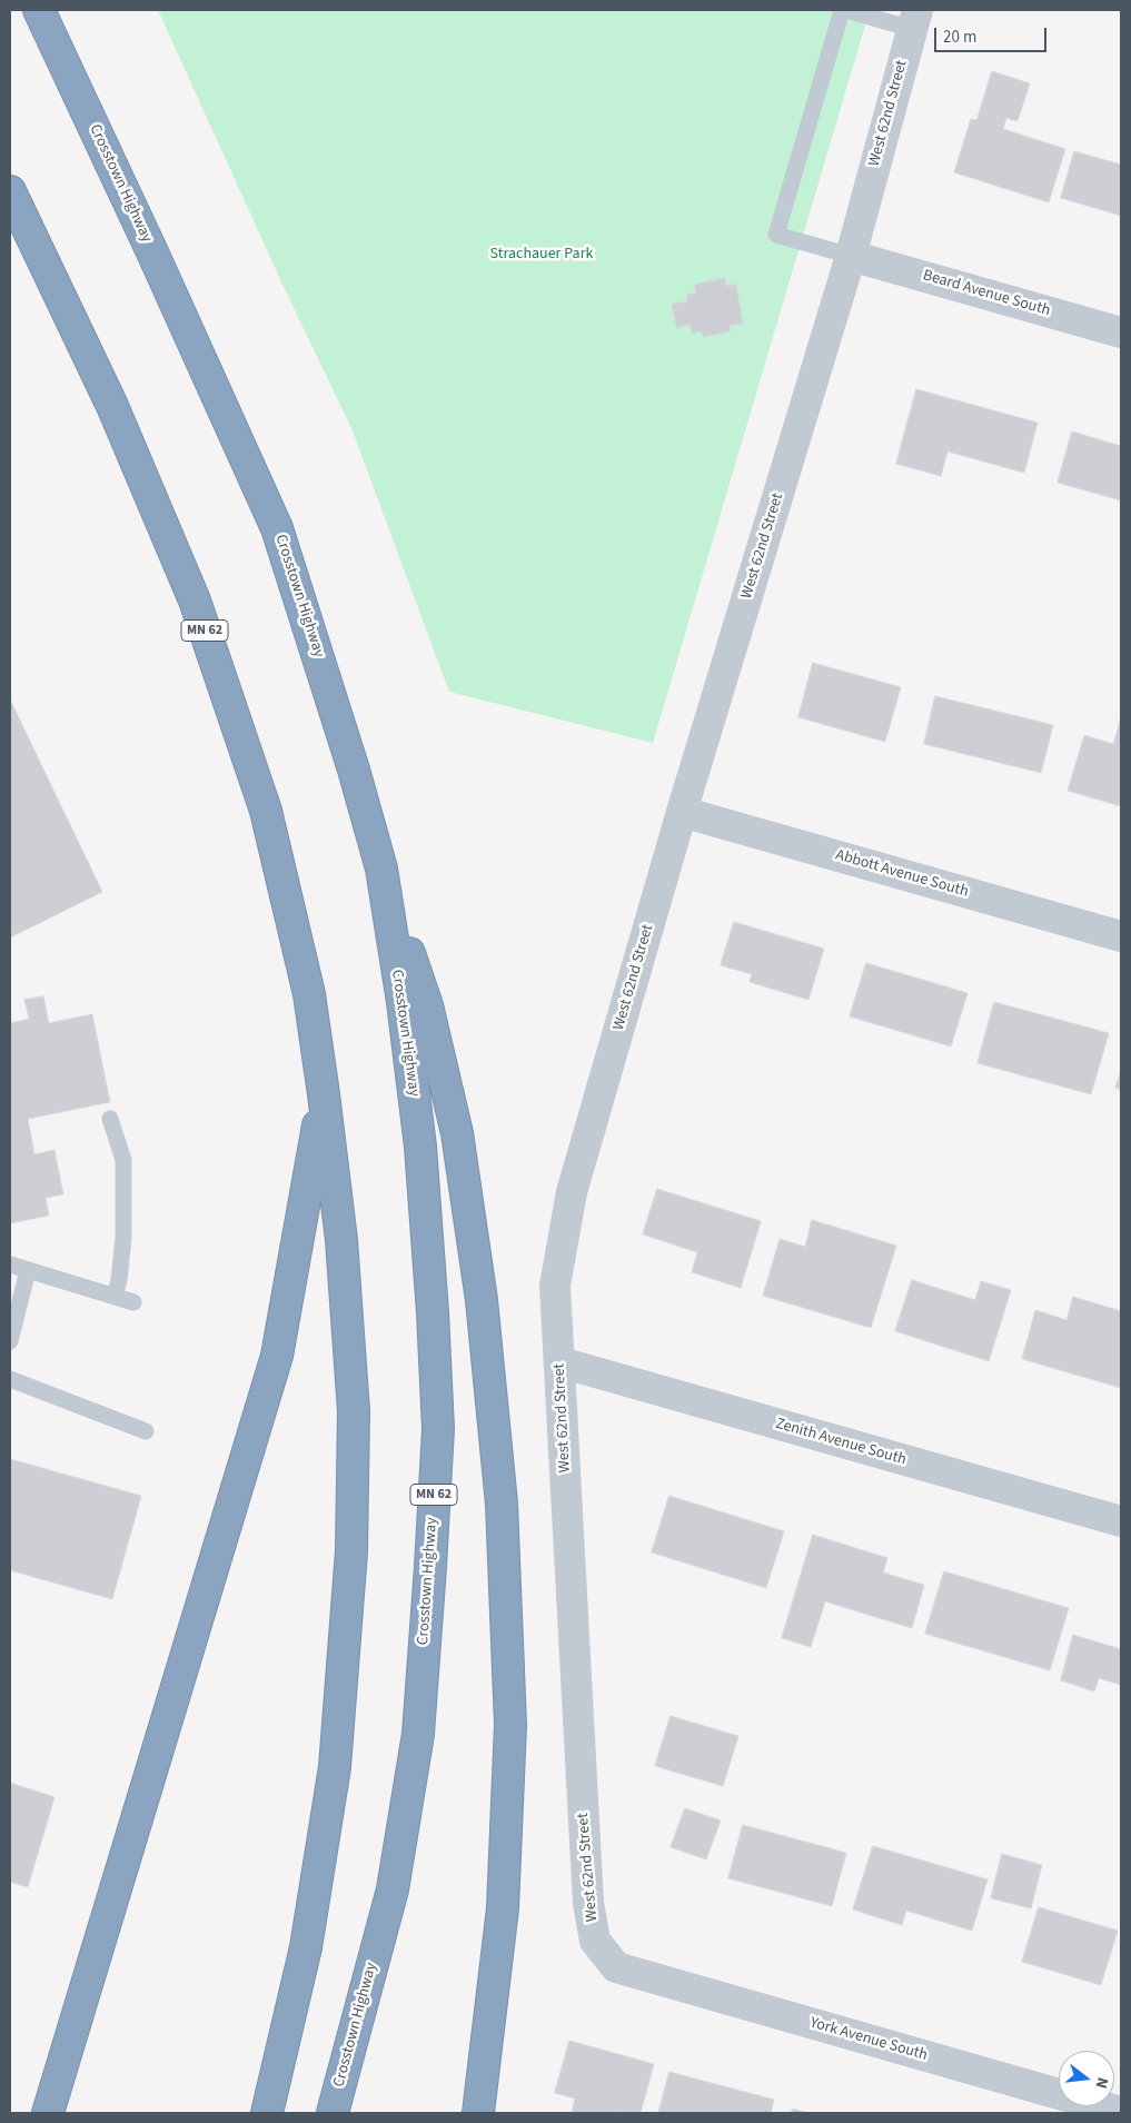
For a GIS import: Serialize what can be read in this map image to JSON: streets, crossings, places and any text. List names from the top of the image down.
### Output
{
  "streets": {
    "highway": ["Crosstown Highway", "MN 62"],
    "street": [
      "West 62nd Street",
      "Beard Avenue South",
      "Abbott Avenue South",
      "Zenith Avenue South",
      "York Avenue South"
    ]
  },
  "crossings": [
    ["West 62nd Street", "Beard Avenue South"],
    ["West 62nd Street", "Abbott Avenue South"],
    ["West 62nd Street", "Zenith Avenue South"],
    ["West 62nd Street", "York Avenue South"]
  ],
  "parks": ["Strachauer Park"],
  "scale_bar": "20 m",
  "north": "right"
}
